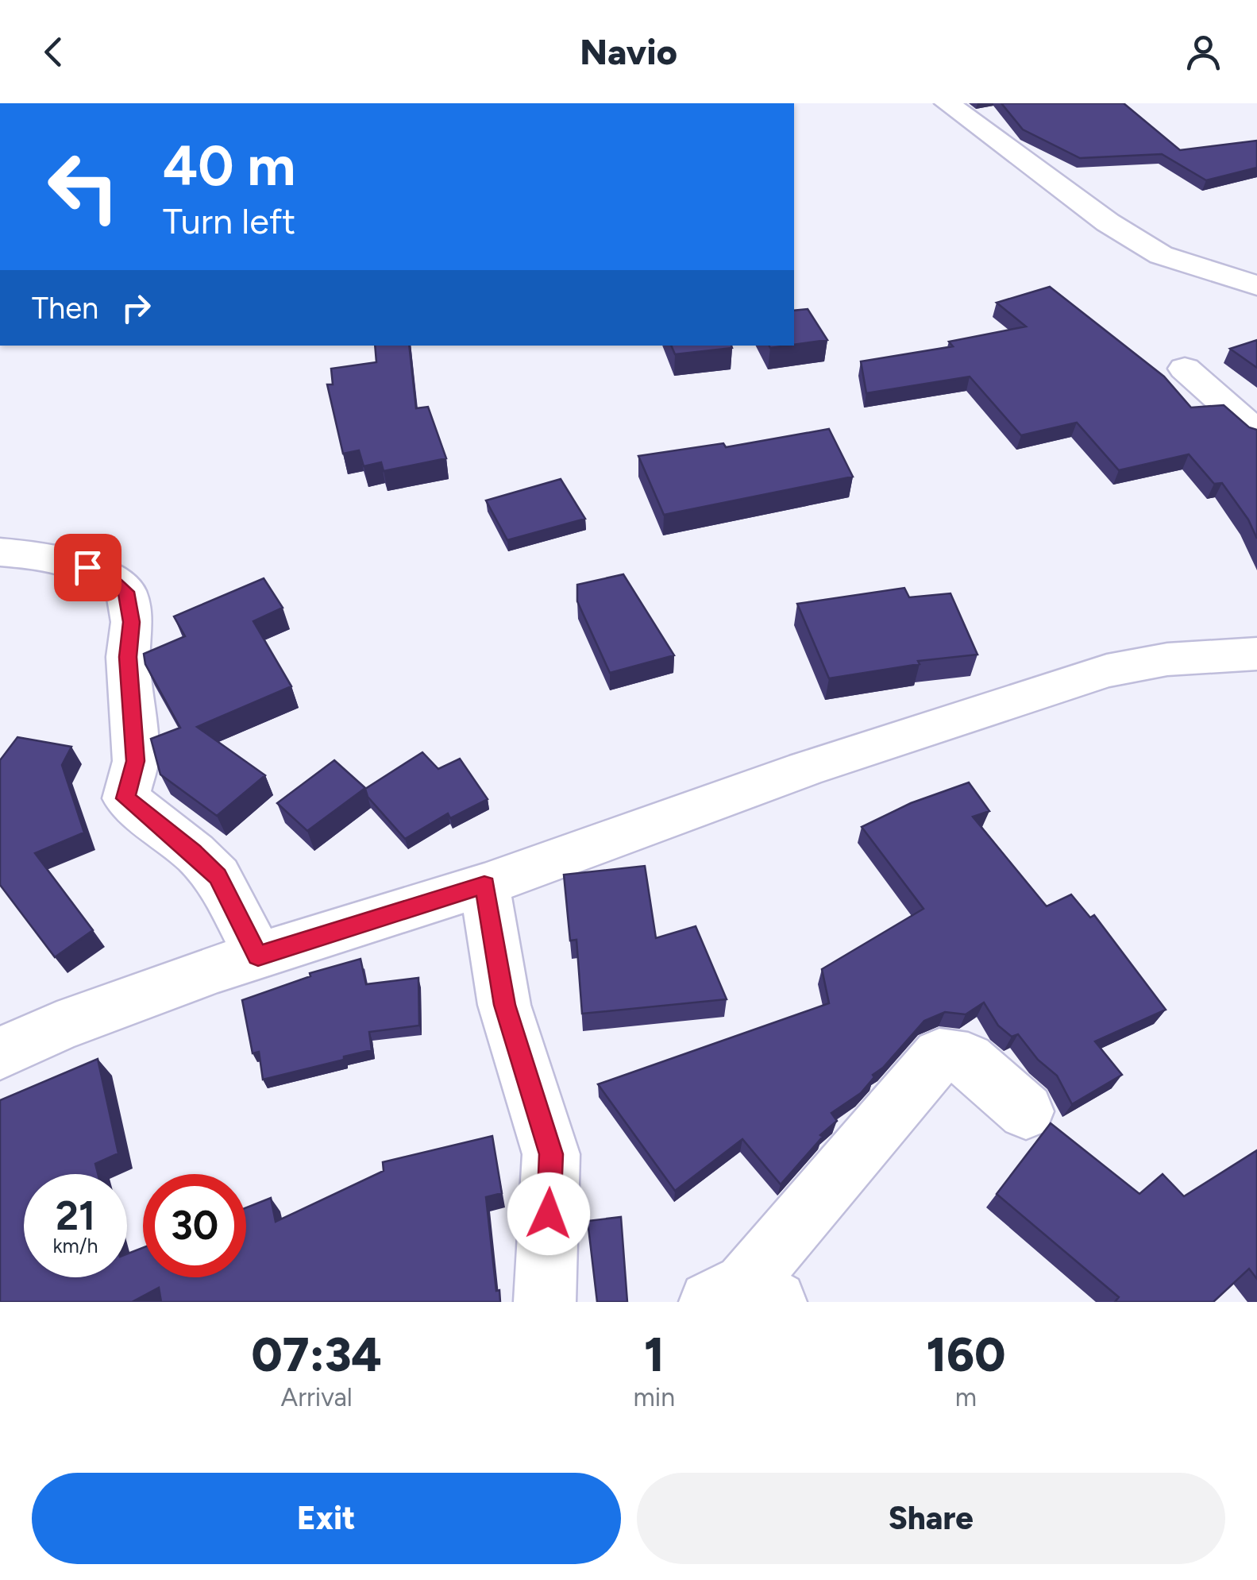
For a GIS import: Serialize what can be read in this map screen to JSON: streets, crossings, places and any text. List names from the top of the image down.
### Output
{
  "page": {
    "header": "Navio",
    "turn": ["40 m", "Turn left"],
    "then": "Then",
    "speed": "21 km/h",
    "limit": "30",
    "eta": [
      "07:34",
      "Arrival",
      "1",
      "min",
      "160",
      "m"
    ],
    "buttons": ["Exit", "Share"]
  }
}
